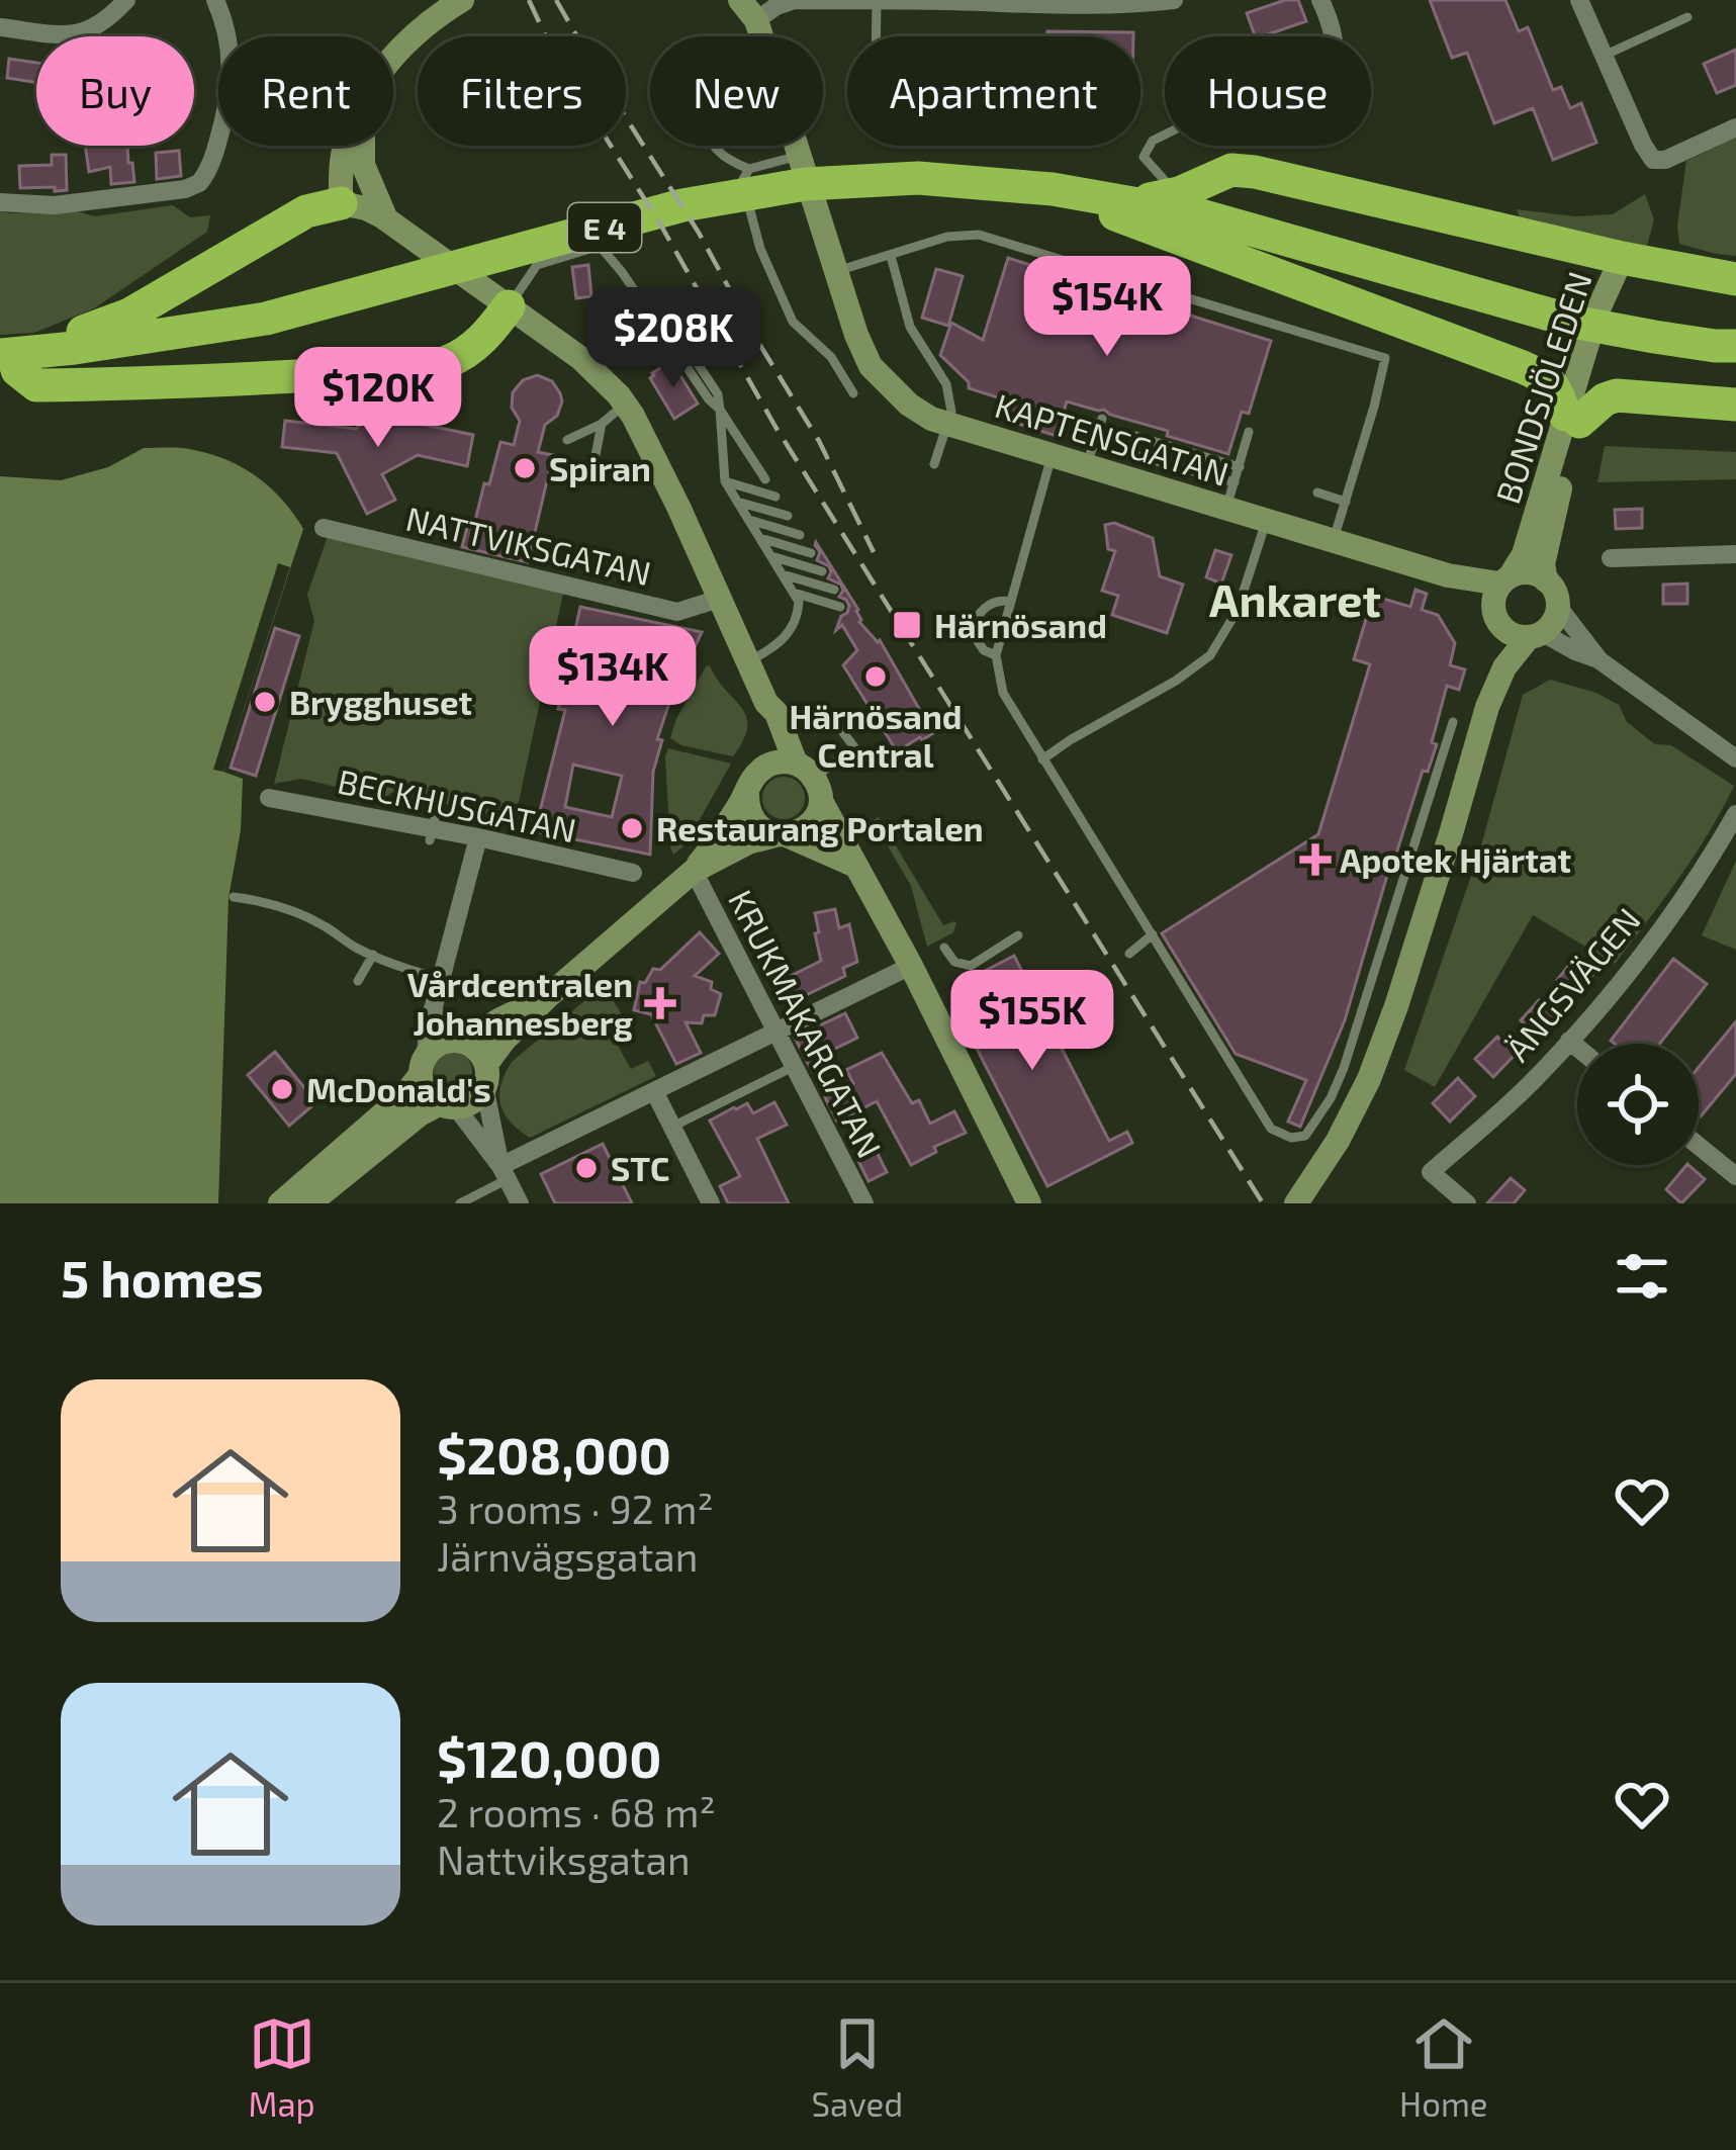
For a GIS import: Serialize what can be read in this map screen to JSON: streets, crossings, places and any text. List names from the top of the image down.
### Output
{
  "streets": {
    "highway": ["E 4"],
    "main road": ["BONDSJÖLEDEN", "KAPTENSGATAN"],
    "street": [
      "NATTVIKSGATAN",
      "BECKHUSGATAN",
      "ÄNGSVÄGEN",
      "KRUKMAKARGATAN"
    ]
  },
  "crossings": [
    ["E 4", "BONDSJÖLEDEN"],
    ["BONDSJÖLEDEN", "KAPTENSGATAN"]
  ],
  "districts": ["Ankaret"],
  "places": {
    "other": [
      "Spiran",
      "Härnösand Central",
      "Brygghuset",
      "Restaurang Portalen",
      "McDonald's",
      "STC"
    ],
    "transit": ["Härnösand"],
    "health": ["Apotek Hjärtat", "Vårdcentralen Johannesberg"]
  },
  "page": {
    "chip": [
      "Buy",
      "Rent",
      "Filters",
      "New",
      "Apartment",
      "House"
    ],
    "price": [
      "$154K",
      "$208K",
      "$120K",
      "$134K",
      "$155K"
    ],
    "heading": "5 homes",
    "list": [
      {
        "name": "$208,000",
        "note": "3 rooms · 92 m² · Järnvägsgatan"
      },
      {
        "name": "$120,000",
        "note": "2 rooms · 68 m² · Nattviksgatan"
      }
    ],
    "tabs": ["Map", "Saved", "Home"]
  }
}
